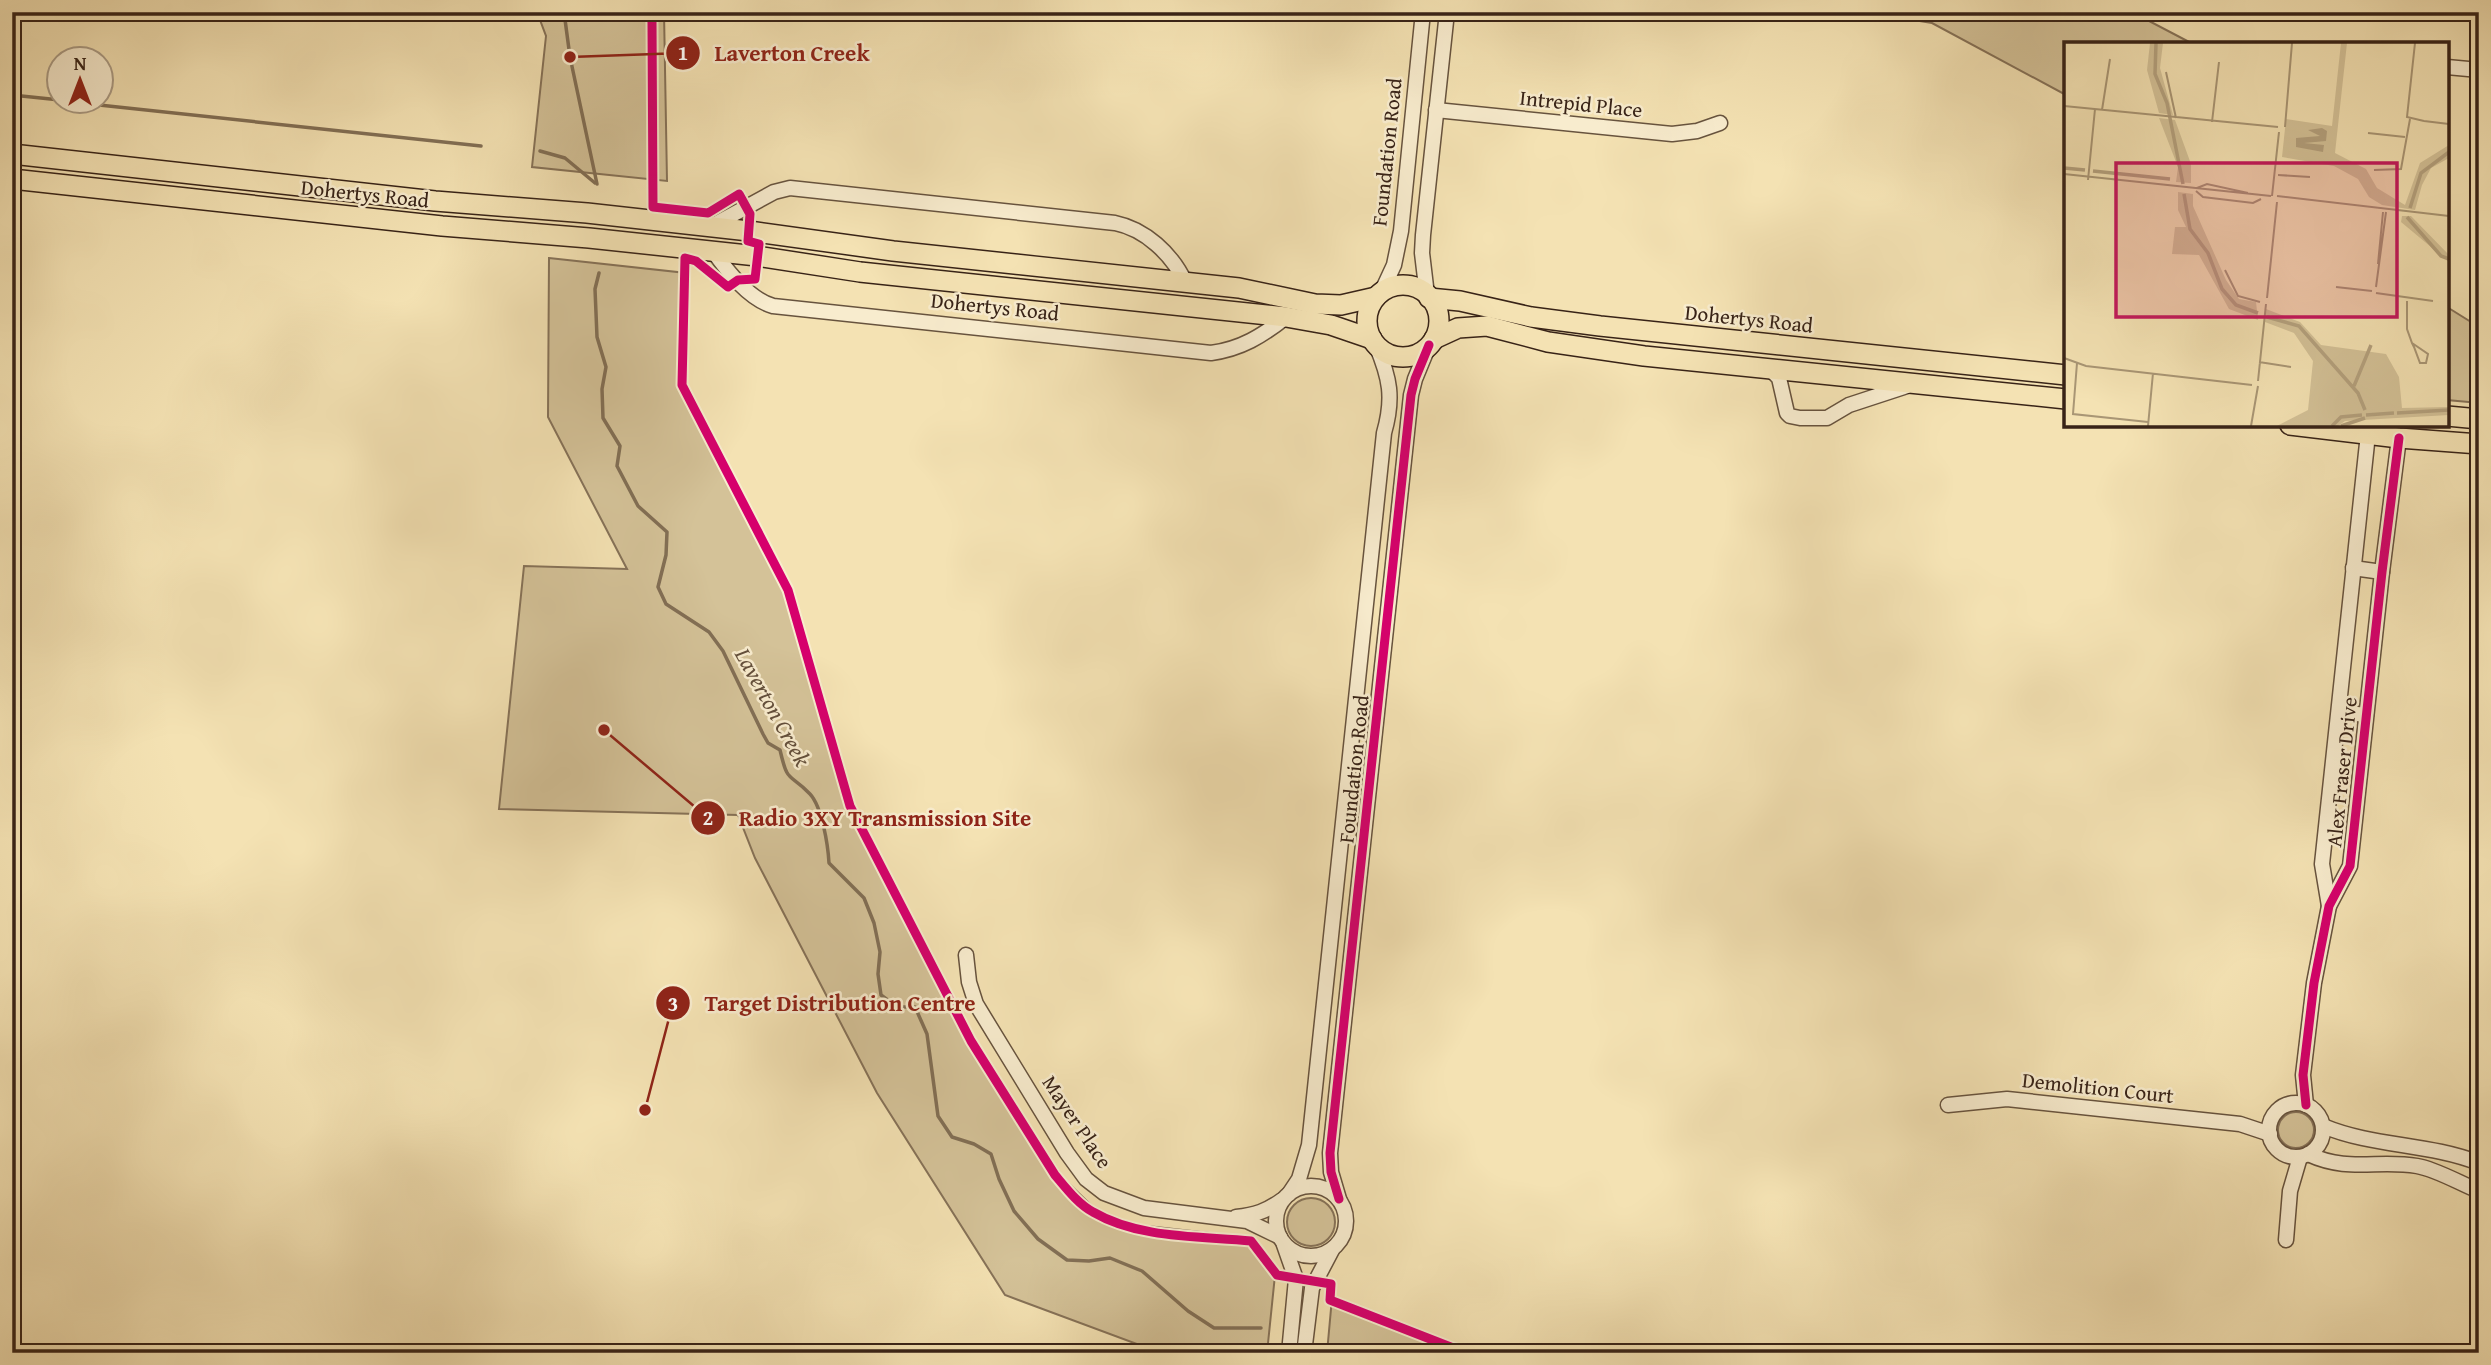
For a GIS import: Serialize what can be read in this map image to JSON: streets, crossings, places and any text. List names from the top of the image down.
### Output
{
  "streets": {
    "main road": ["Dohertys Road"],
    "street": [
      "Intrepid Place",
      "Foundation Road",
      "Alex Fraser Drive",
      "Demolition Court",
      "Mayer Place"
    ]
  },
  "crossings": [
    ["Intrepid Place", "Foundation Road"],
    ["Foundation Road", "Dohertys Road"],
    ["Foundation Road", "Mayer Place"],
    ["Alex Fraser Drive", "Demolition Court"]
  ],
  "water": ["Laverton Creek"],
  "places": ["Laverton Creek", "Radio 3XY Transmission Site", "Target Distribution Centre"],
  "north": "top"
}
